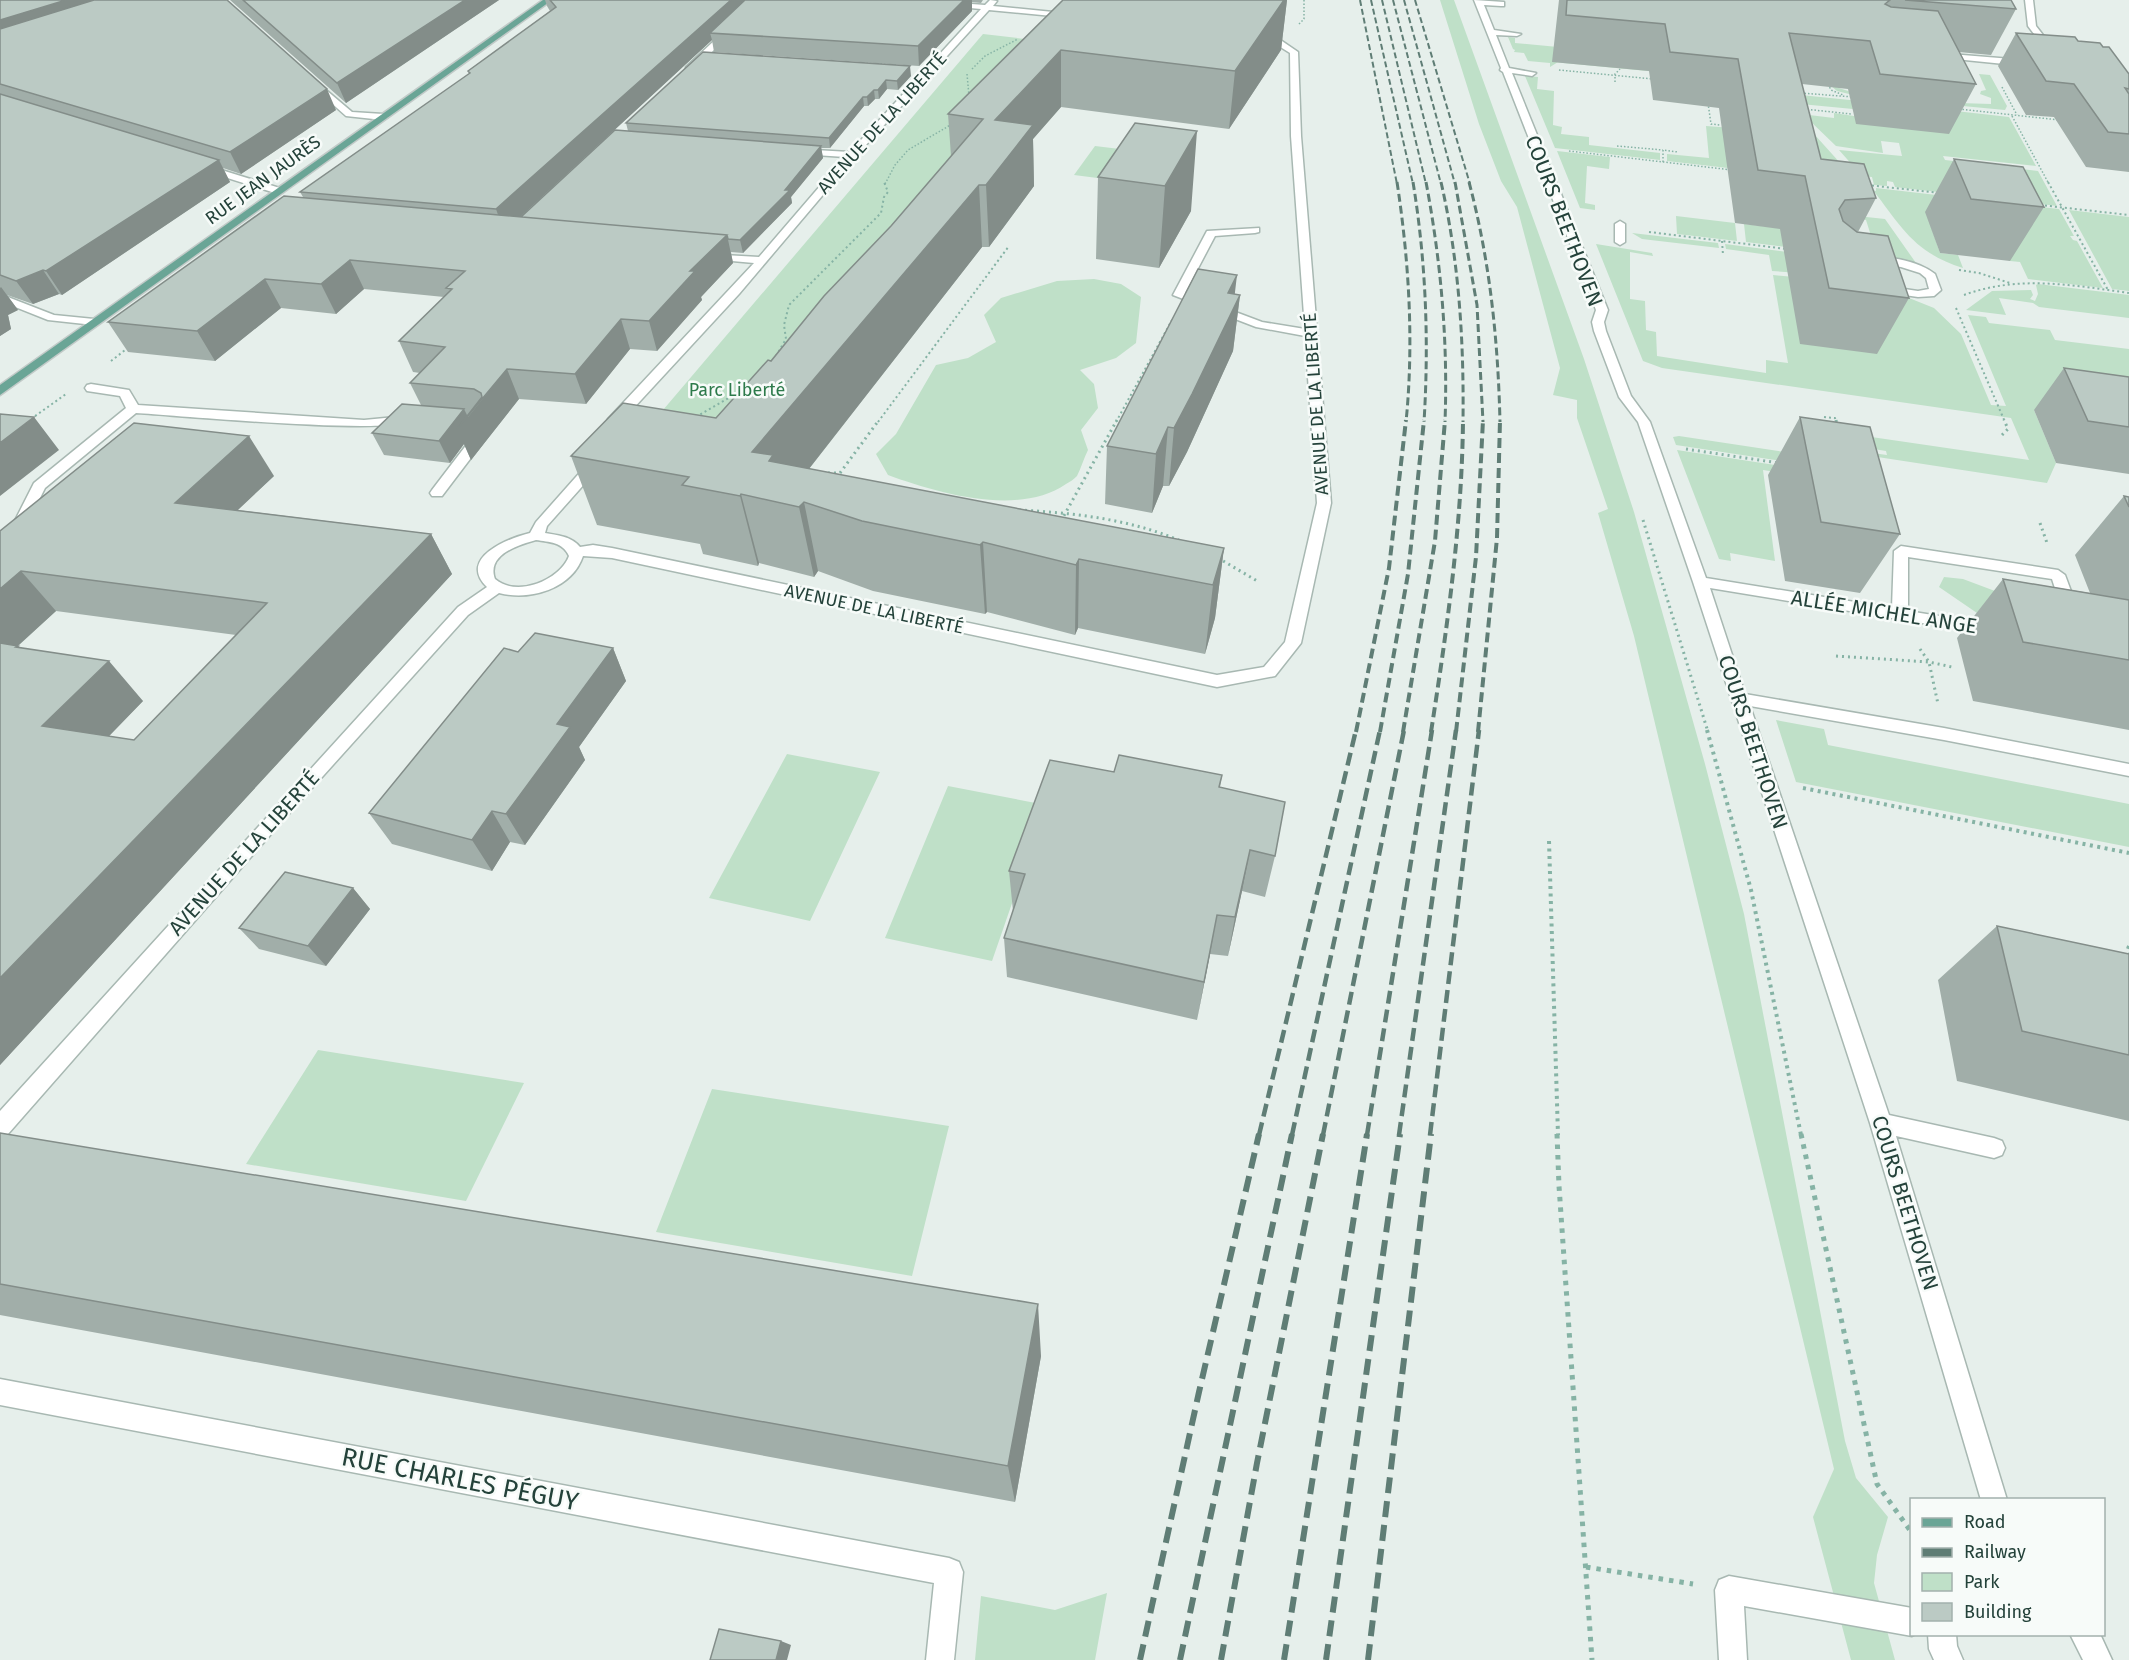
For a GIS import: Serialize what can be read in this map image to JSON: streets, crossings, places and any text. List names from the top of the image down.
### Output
{
  "streets": {
    "main road": ["RUE JEAN JAURÈS"],
    "street": [
      "AVENUE DE LA LIBERTÉ",
      "COURS BEETHOVEN",
      "ALLÉE MICHEL ANGE",
      "RUE CHARLES PÉGUY"
    ]
  },
  "crossings": [
    ["COURS BEETHOVEN", "ALLÉE MICHEL ANGE"]
  ],
  "parks": ["Parc Liberté"],
  "legend": [
    "Road",
    "Railway",
    "Park",
    "Building"
  ]
}
